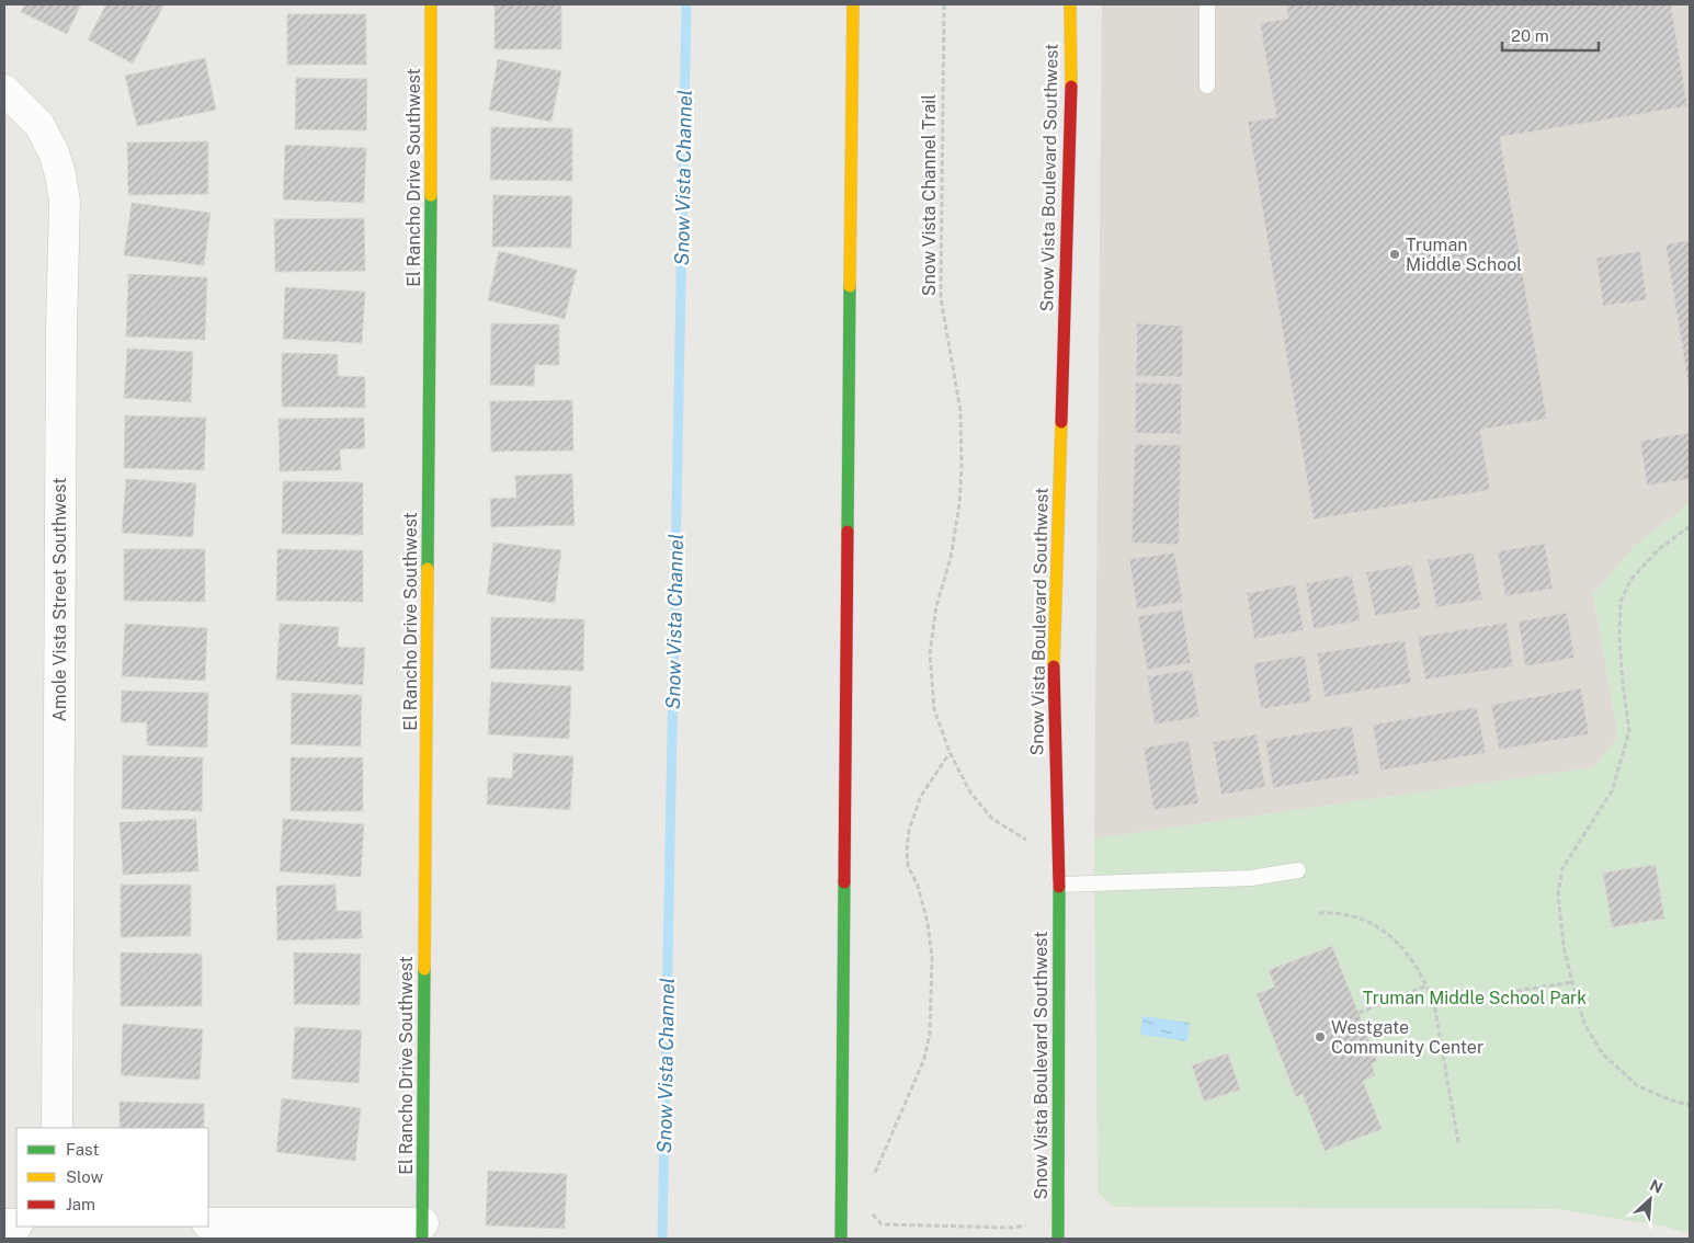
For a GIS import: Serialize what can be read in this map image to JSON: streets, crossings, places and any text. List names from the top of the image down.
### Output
{
  "streets": {
    "main road": ["El Rancho Drive Southwest", "Snow Vista Boulevard Southwest"],
    "street": ["Amole Vista Street Southwest"],
    "path": ["Snow Vista Channel Trail"]
  },
  "water": ["Snow Vista Channel"],
  "parks": ["Truman Middle School Park"],
  "places": ["Truman Middle School", "Westgate Community Center"],
  "legend": ["Fast", "Slow", "Jam"],
  "scale_bar": "20 m",
  "north": "top right"
}
